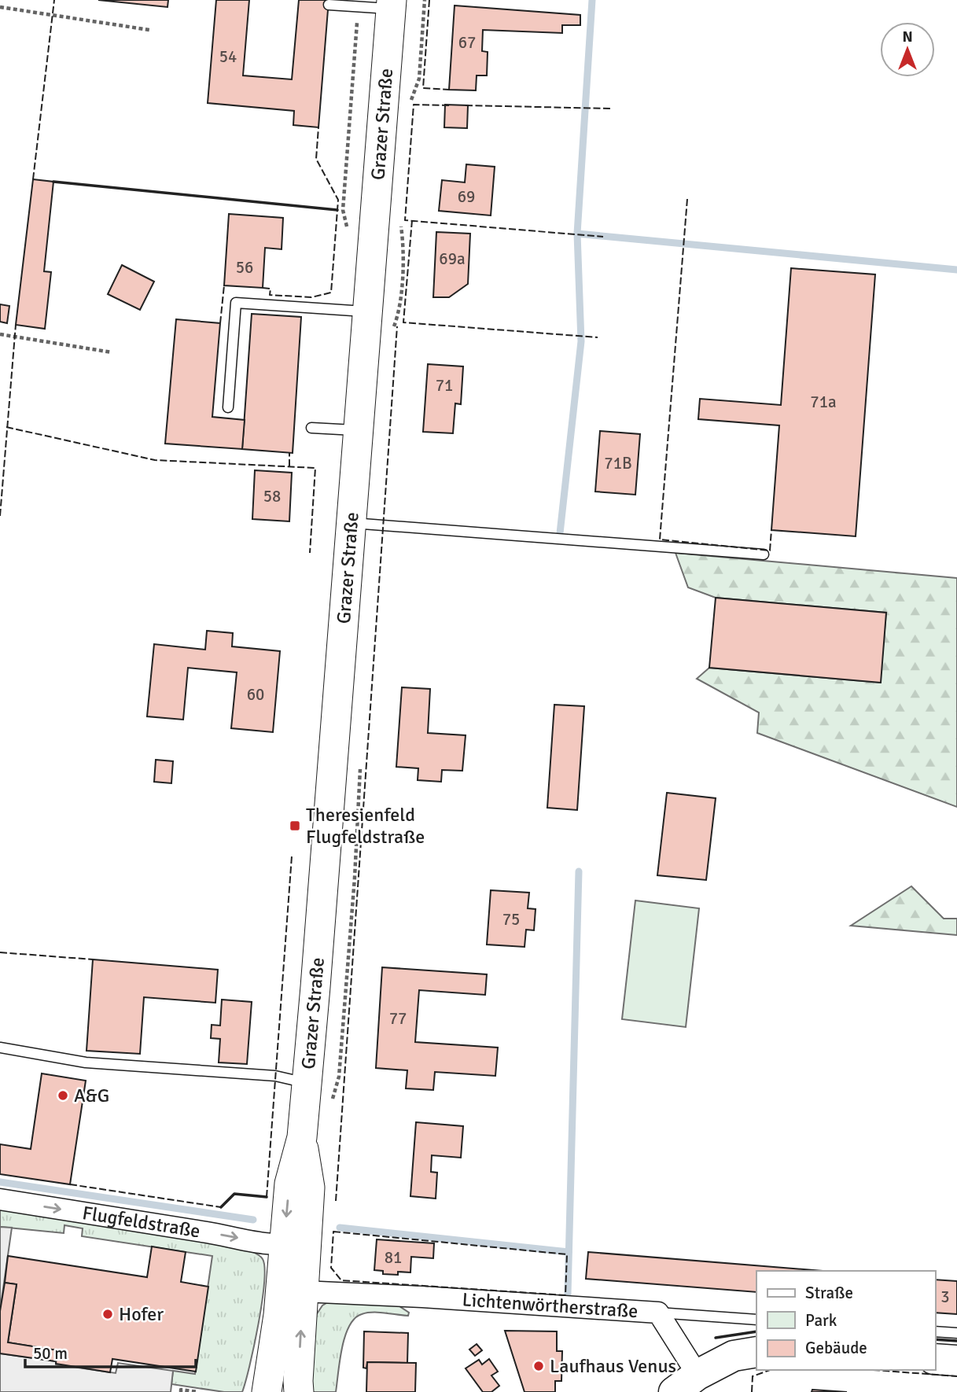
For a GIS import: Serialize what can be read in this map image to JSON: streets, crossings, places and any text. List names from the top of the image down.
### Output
{
  "streets": {
    "main road": ["Lichtenwörtherstraße"],
    "street": ["Grazer Straße", "Flugfeldstraße"]
  },
  "crossings": [
    ["Grazer Straße", "Flugfeldstraße"]
  ],
  "one_way": ["Flugfeldstraße"],
  "places": {
    "transit": ["Theresienfeld Flugfeldstraße"],
    "other": ["A&G", "Hofer", "Laufhaus Venus"]
  },
  "house_numbers": [
    "67",
    "54",
    "69",
    "69a",
    "56",
    "71",
    "71a",
    "71B",
    "58",
    "60",
    "75",
    "77",
    "81",
    "3"
  ],
  "legend": ["Straße", "Park", "Gebäude"],
  "scale_bar": "50 m",
  "north": "top"
}
